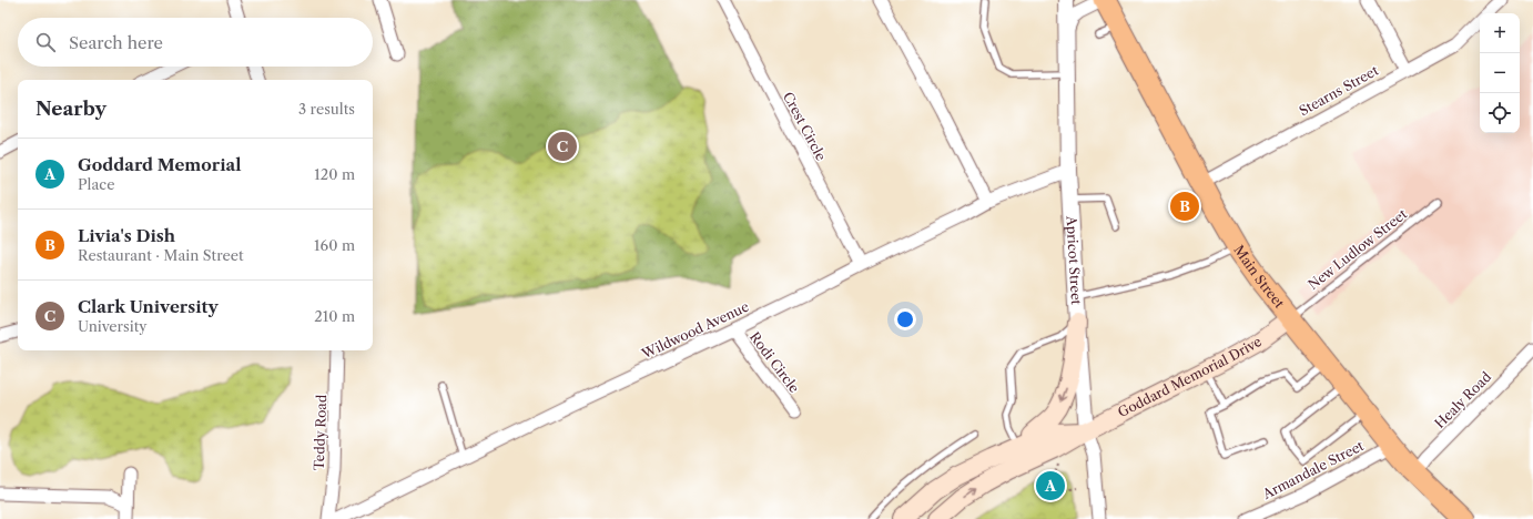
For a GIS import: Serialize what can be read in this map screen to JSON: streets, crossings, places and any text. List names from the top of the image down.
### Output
{
  "streets": {
    "highway": ["Main Street"],
    "main road": ["Goddard Memorial Drive"],
    "street": [
      "Stearns Street",
      "Crest Circle",
      "Apricot Street",
      "Wildwood Avenue",
      "Rodi Circle",
      "Healy Road",
      "Teddy Road",
      "Armandale Street"
    ],
    "lane": ["New Ludlow Street"]
  },
  "crossings": [
    ["Stearns Street", "Main Street"],
    ["Crest Circle", "Wildwood Avenue"],
    ["New Ludlow Street", "Main Street"],
    ["New Ludlow Street", "Goddard Memorial Drive"],
    ["Apricot Street", "Wildwood Avenue"],
    ["Apricot Street", "Goddard Memorial Drive"],
    ["Main Street", "Goddard Memorial Drive"],
    ["Main Street", "Healy Road"],
    ["Main Street", "Armandale Street"],
    ["Wildwood Avenue", "Rodi Circle"]
  ],
  "page": {
    "map_buttons": ["+", "−"],
    "search": "Search here",
    "heading": ["Nearby", "3 results"],
    "pins": ["C", "B", "A"],
    "list": [
      {
        "mark": "A",
        "name": "Goddard Memorial",
        "note": "Place",
        "value": "120 m"
      },
      {
        "mark": "B",
        "name": "Livia's Dish",
        "note": "Restaurant · Main Street",
        "value": "160 m"
      },
      {
        "mark": "C",
        "name": "Clark University",
        "note": "University",
        "value": "210 m"
      }
    ]
  }
}
